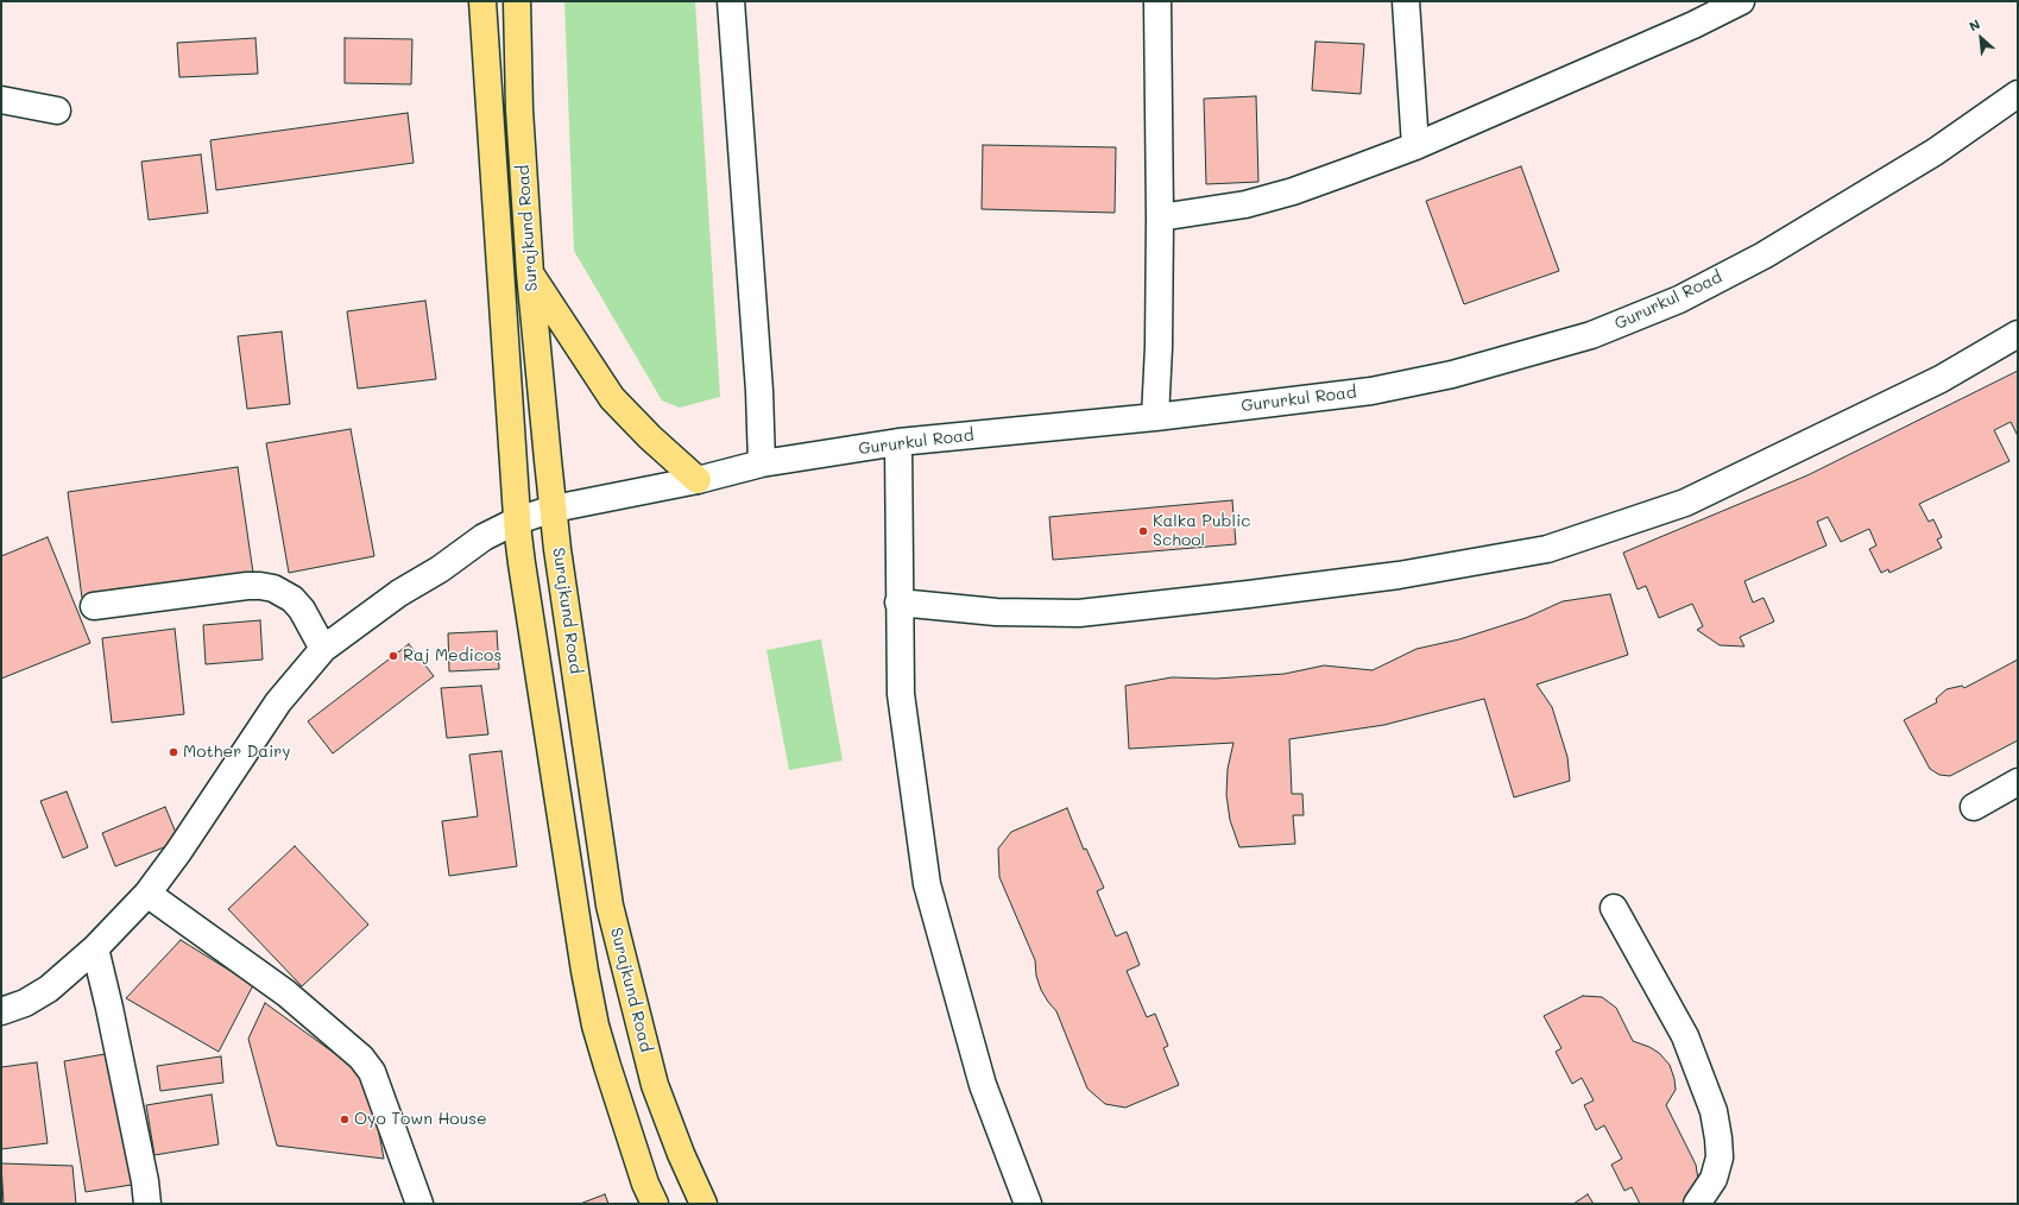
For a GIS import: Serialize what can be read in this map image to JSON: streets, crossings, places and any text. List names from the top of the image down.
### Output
{
  "streets": {
    "main road": ["Surajkund Road"],
    "street": ["Gururkul Road"]
  },
  "crossings": [
    ["Surajkund Road", "Gururkul Road"]
  ],
  "places": [
    "Kalka Public School",
    "Raj Medicos",
    "Mother Dairy",
    "Oyo Town House"
  ],
  "north": "top left"
}
